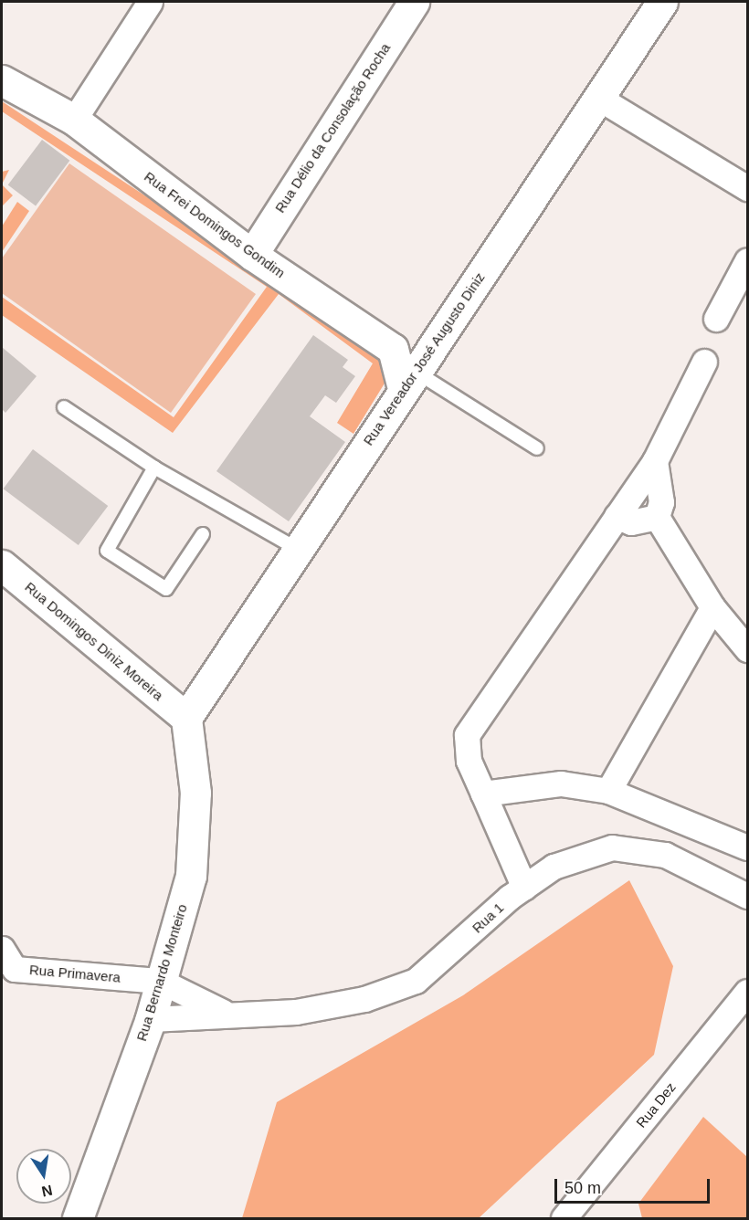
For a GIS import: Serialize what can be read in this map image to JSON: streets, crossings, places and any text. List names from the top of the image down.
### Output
{
  "streets": {
    "street": [
      "Rua Délio da Consolação Rocha",
      "Rua Frei Domingos Gondim",
      "Rua Vereador José Augusto Diniz",
      "Rua Domingos Diniz Moreira",
      "Rua 1",
      "Rua Bernardo Monteiro",
      "Rua Primavera",
      "Rua Dez"
    ]
  },
  "crossings": [
    ["Rua Délio da Consolação Rocha", "Rua Frei Domingos Gondim"],
    ["Rua Frei Domingos Gondim", "Rua Vereador José Augusto Diniz"],
    ["Rua Vereador José Augusto Diniz", "Rua Domingos Diniz Moreira"],
    ["Rua Vereador José Augusto Diniz", "Rua Bernardo Monteiro"],
    ["Rua Domingos Diniz Moreira", "Rua Bernardo Monteiro"],
    ["Rua 1", "Rua Bernardo Monteiro"],
    ["Rua 1", "Rua Primavera"],
    ["Rua Bernardo Monteiro", "Rua Primavera"]
  ],
  "scale_bar": "50 m",
  "north": "bottom"
}
